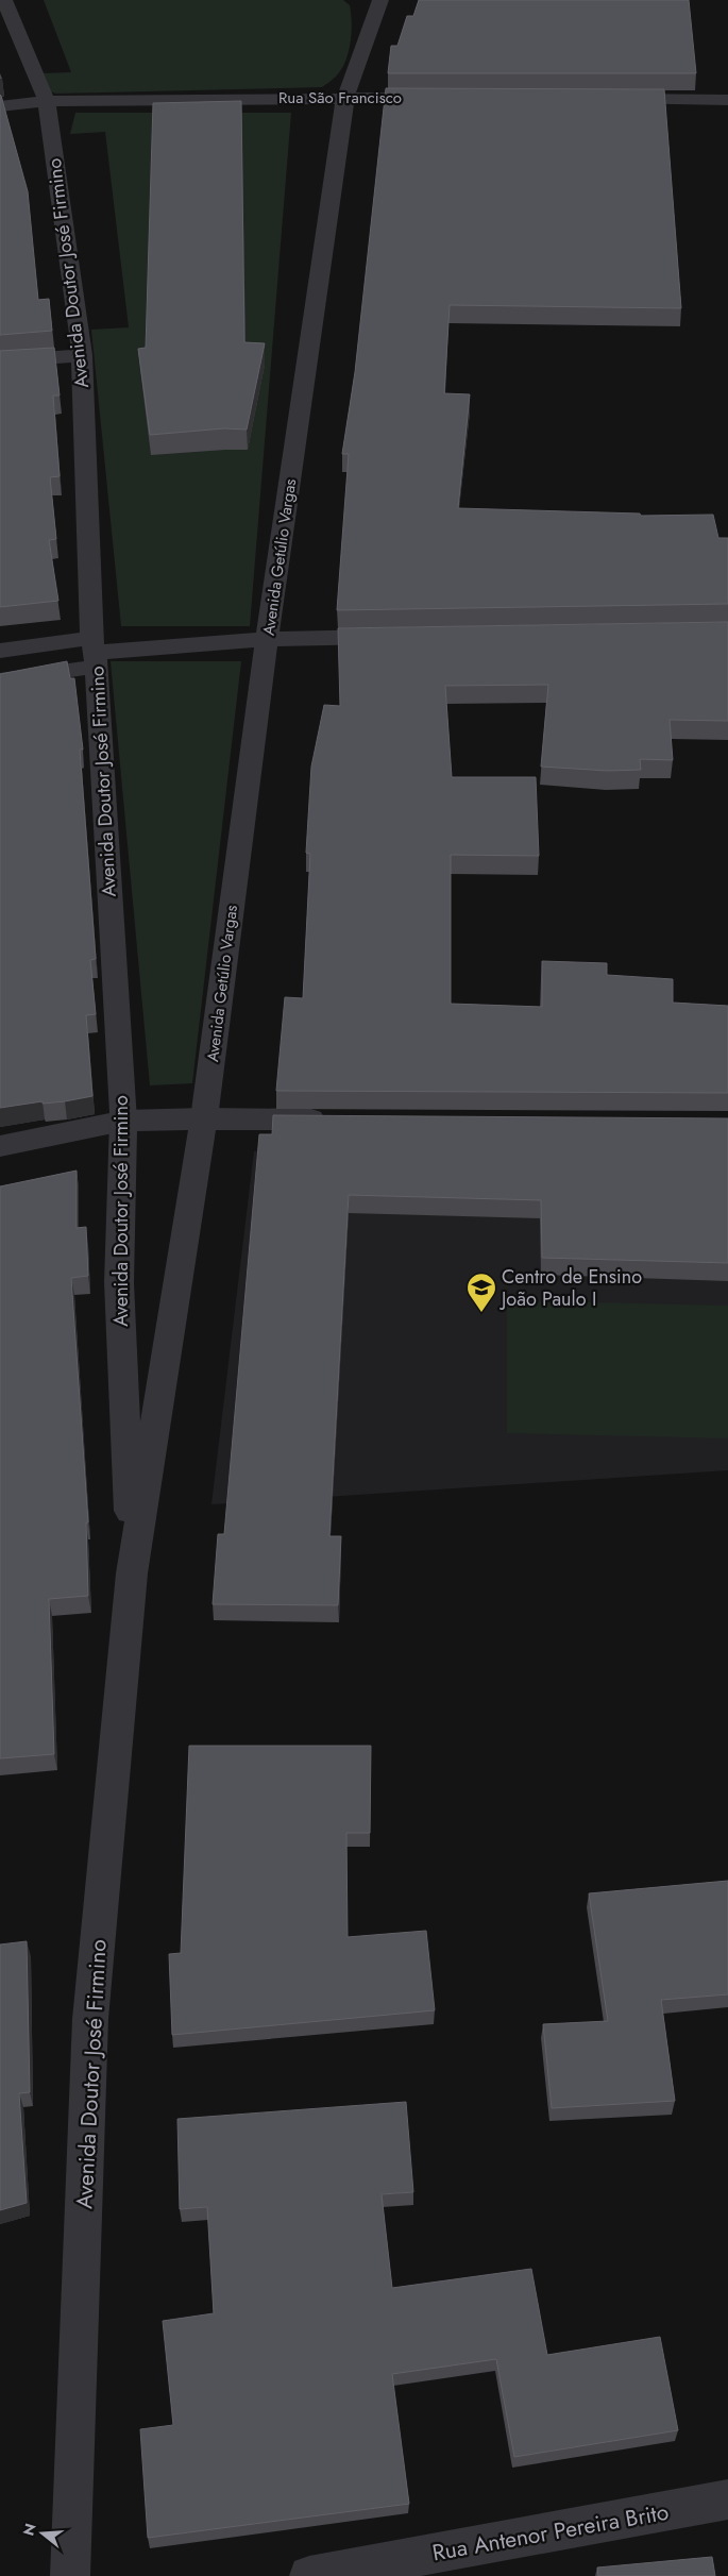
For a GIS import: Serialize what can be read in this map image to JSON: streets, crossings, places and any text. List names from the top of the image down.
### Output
{
  "streets": {
    "street": [
      "Rua São Francisco",
      "Avenida Doutor José Firmino",
      "Avenida Getúlio Vargas",
      "Rua Antenor Pereira Brito"
    ]
  },
  "crossings": [
    ["Rua São Francisco", "Avenida Doutor José Firmino"],
    ["Rua São Francisco", "Avenida Getúlio Vargas"],
    ["Avenida Doutor José Firmino", "Avenida Getúlio Vargas"]
  ],
  "places": {
    "school or university": ["Centro de Ensino João Paulo I"]
  },
  "north": "left"
}
